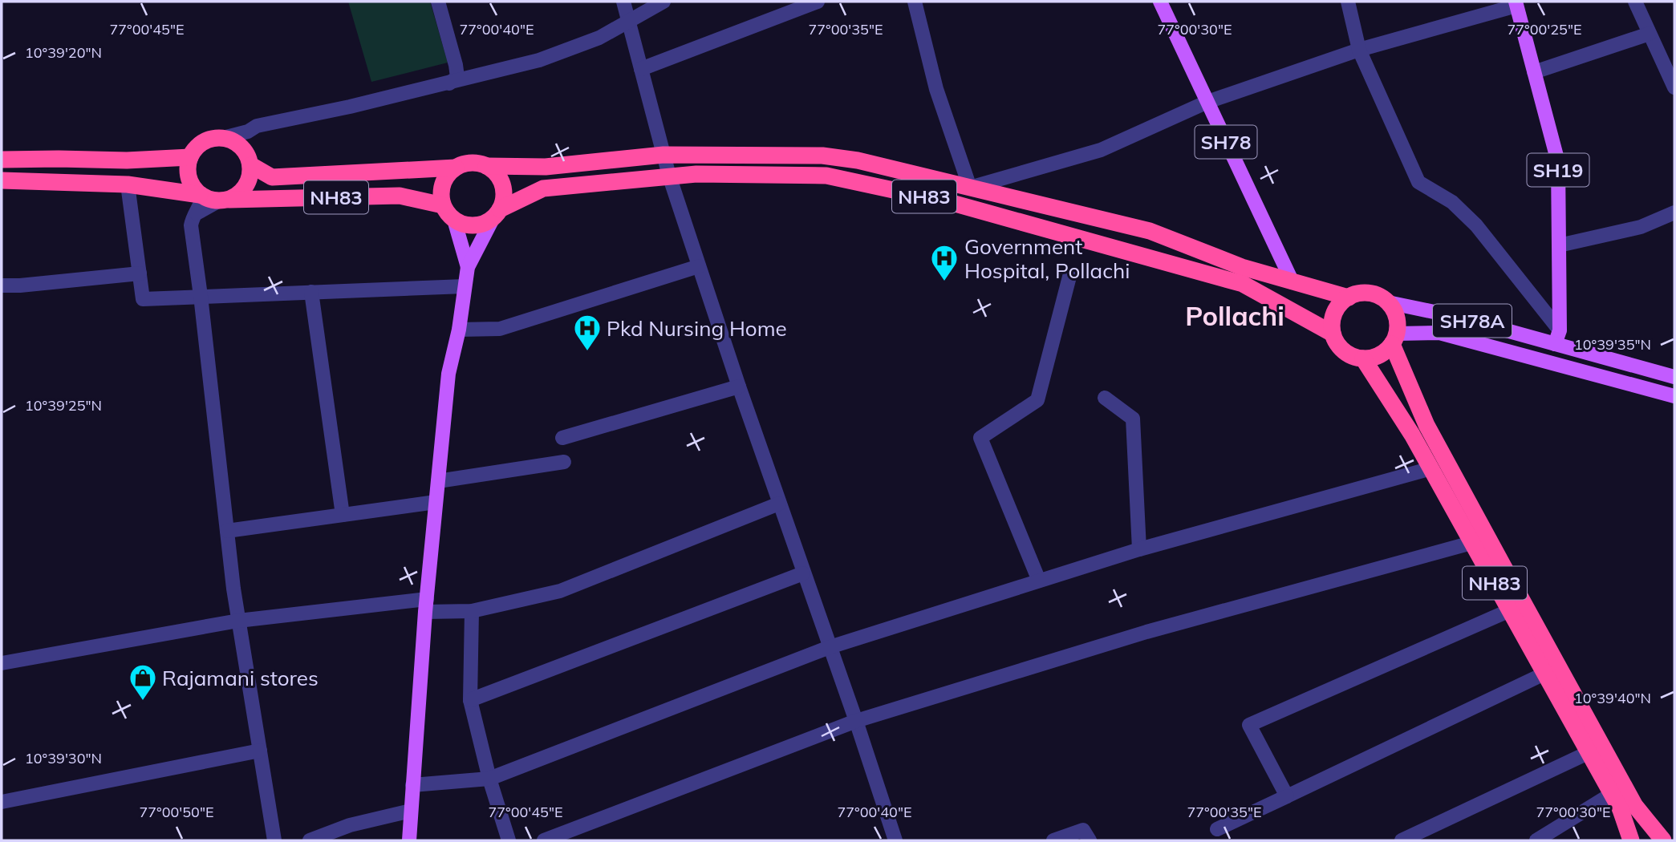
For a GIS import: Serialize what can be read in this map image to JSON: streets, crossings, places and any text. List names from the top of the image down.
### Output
{
  "streets": {
    "highway": ["NH83"],
    "main road": ["SH78", "SH19", "SH78A"]
  },
  "crossings": [
    ["SH78", "NH83"],
    ["SH19", "SH78A"],
    ["NH83", "SH78A"]
  ],
  "districts": ["Pollachi"],
  "places": {
    "hospital": ["Government Hospital, Pollachi", "Pkd Nursing Home"],
    "shop": ["Rajamani stores"]
  },
  "coordinates": [
    "77°00'45\"E",
    "77°00'40\"E",
    "77°00'35\"E",
    "77°00'30\"E",
    "77°00'25\"E",
    "10°39'20\"N",
    "10°39'35\"N",
    "10°39'25\"N",
    "10°39'40\"N",
    "10°39'30\"N",
    "77°00'50\"E"
  ]
}
